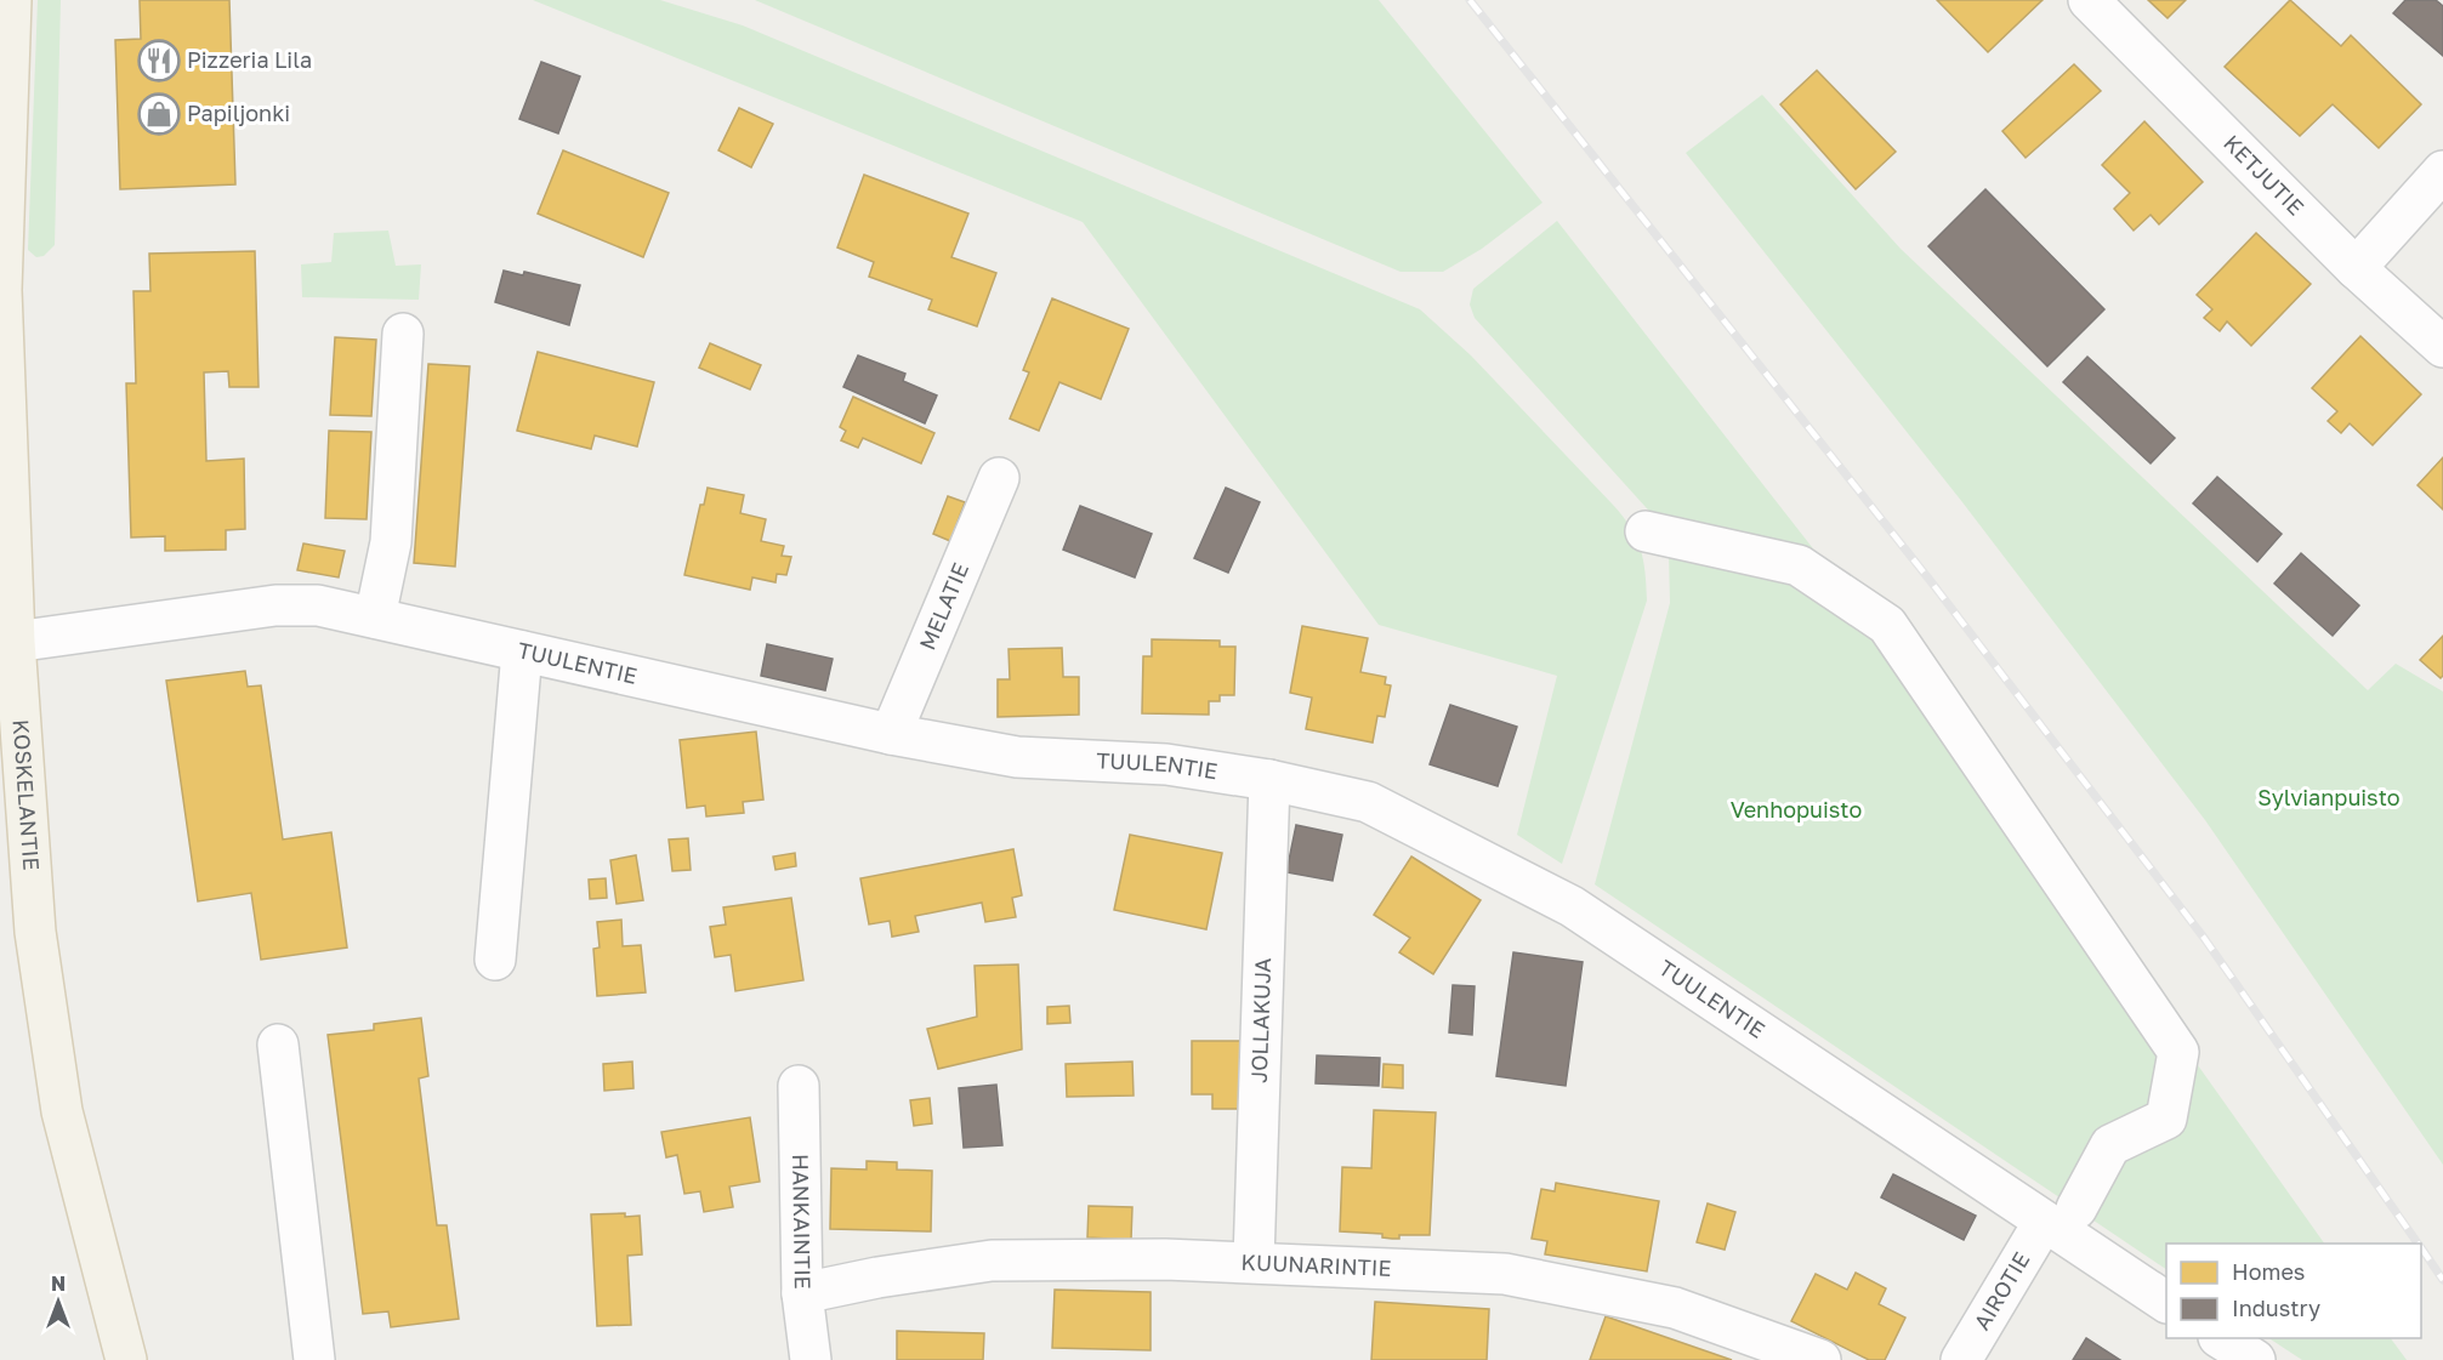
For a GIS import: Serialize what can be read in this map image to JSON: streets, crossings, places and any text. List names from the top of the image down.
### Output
{
  "streets": {
    "main road": ["KOSKELANTIE"],
    "street": [
      "KETJUTIE",
      "MELATIE",
      "TUULENTIE",
      "JOLLAKUJA",
      "HANKAINTIE",
      "KUUNARINTIE",
      "AIROTIE"
    ]
  },
  "crossings": [
    ["MELATIE", "TUULENTIE"],
    ["TUULENTIE", "KOSKELANTIE"],
    ["TUULENTIE", "JOLLAKUJA"],
    ["TUULENTIE", "AIROTIE"],
    ["JOLLAKUJA", "KUUNARINTIE"],
    ["HANKAINTIE", "KUUNARINTIE"]
  ],
  "parks": ["Sylvianpuisto", "Venhopuisto"],
  "places": {
    "restaurant": ["Pizzeria Lila"],
    "shop": ["Papiljonki"]
  },
  "legend": ["Homes", "Industry"],
  "north": "top"
}
